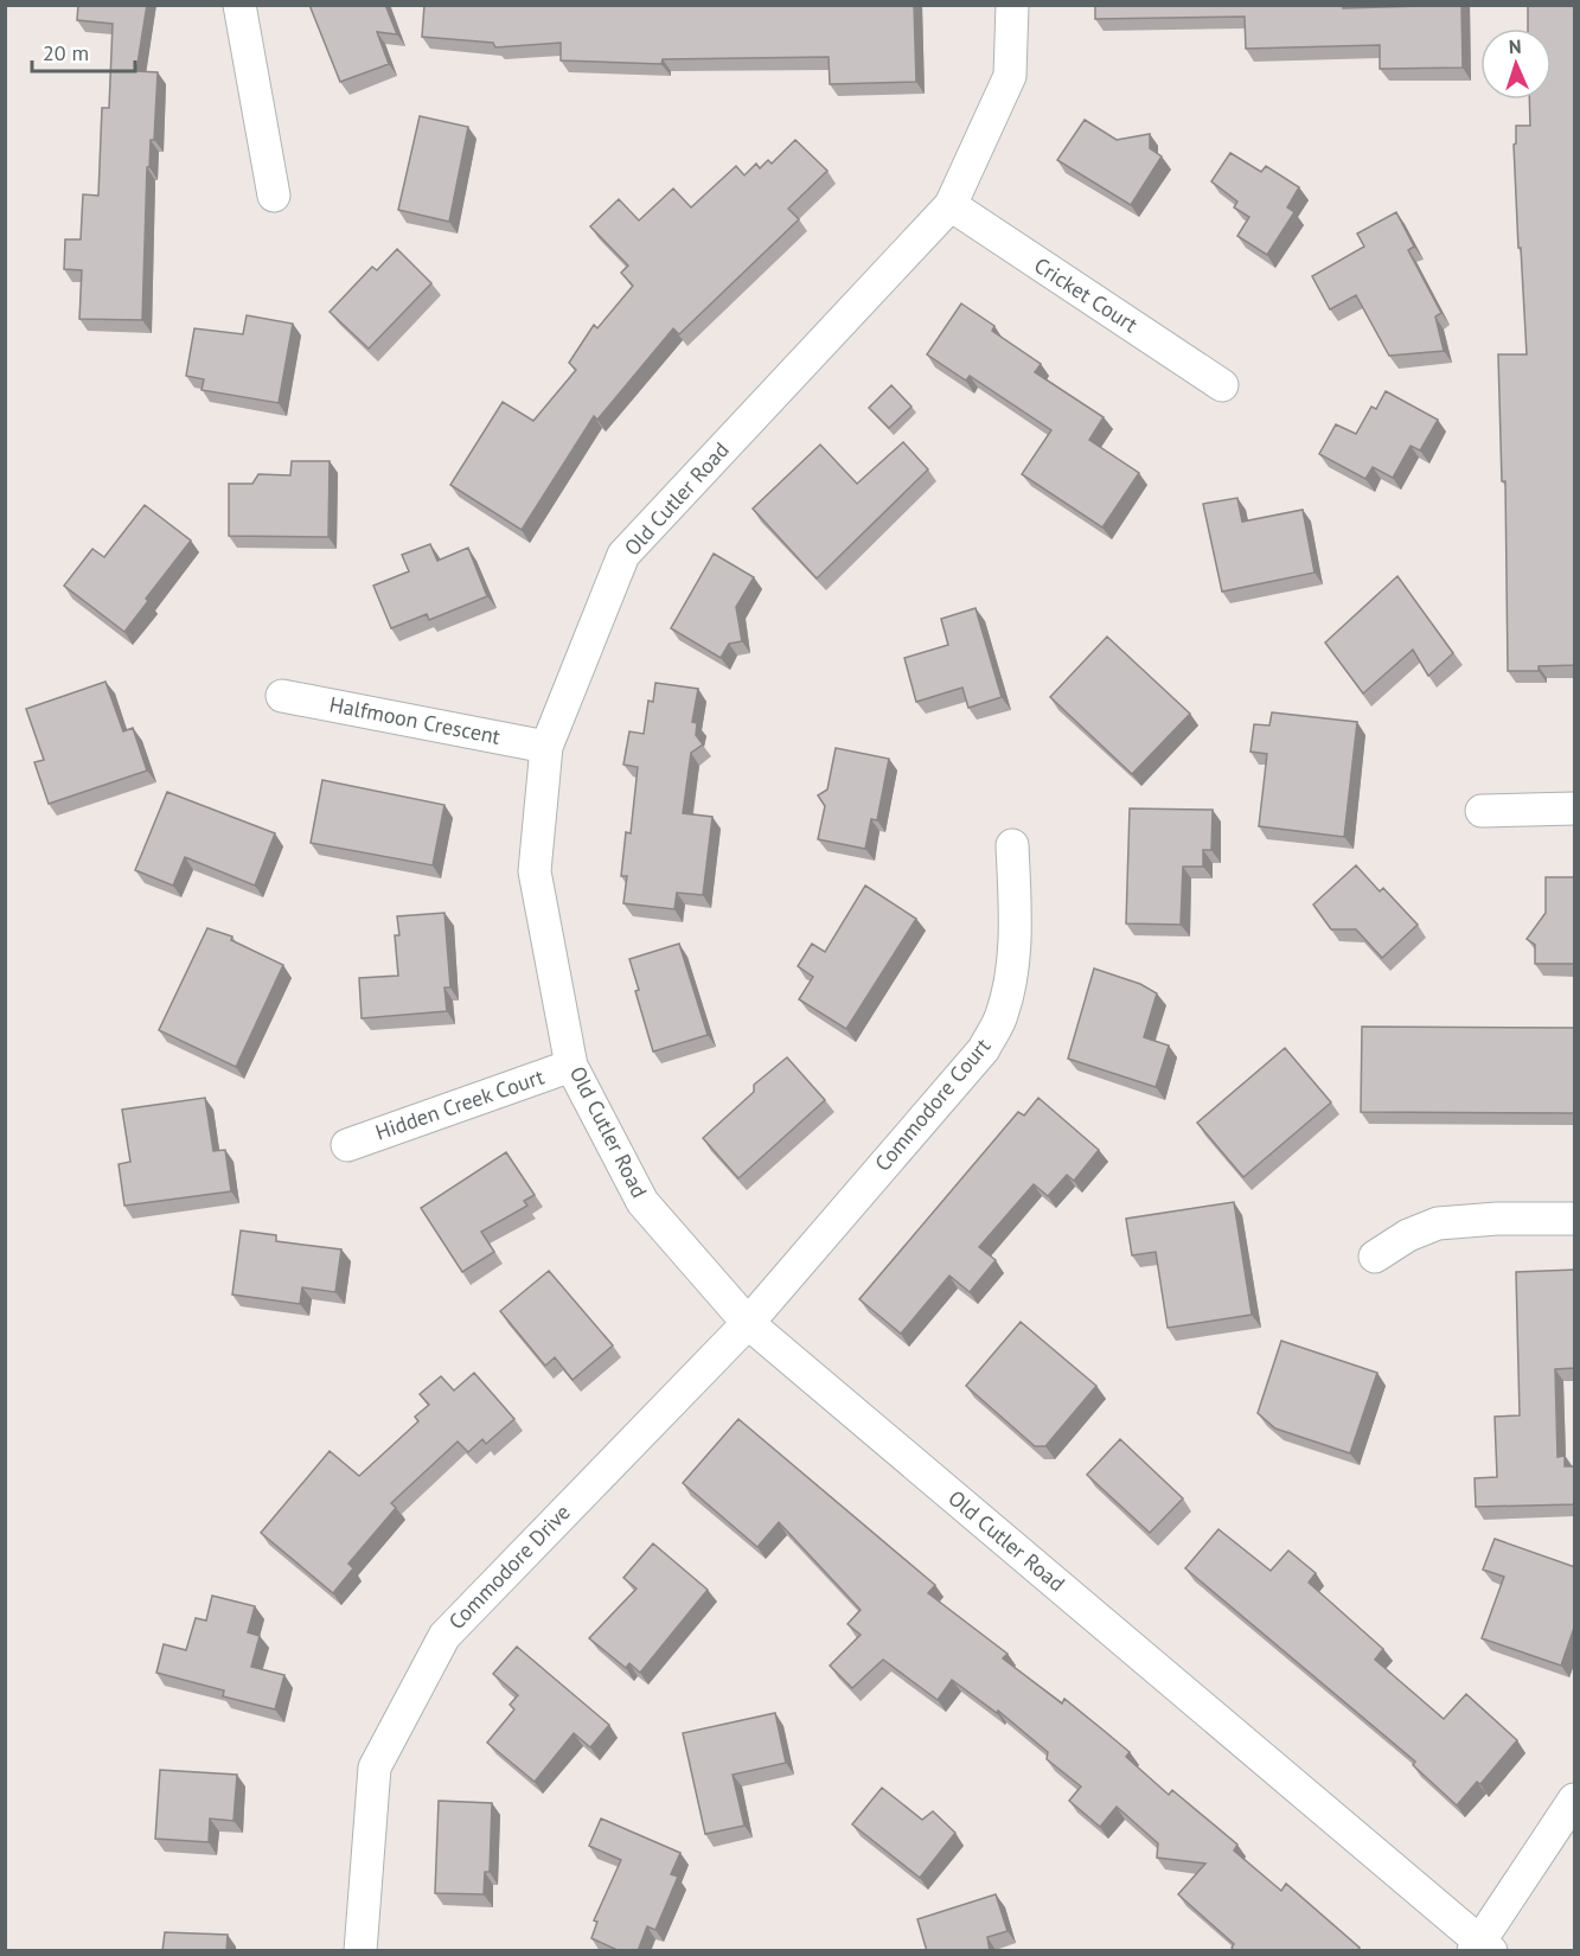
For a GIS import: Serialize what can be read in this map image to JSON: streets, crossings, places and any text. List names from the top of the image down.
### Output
{
  "streets": {
    "street": [
      "Cricket Court",
      "Old Cutler Road",
      "Halfmoon Crescent",
      "Hidden Creek Court",
      "Commodore Court",
      "Commodore Drive"
    ]
  },
  "crossings": [
    ["Cricket Court", "Old Cutler Road"],
    ["Old Cutler Road", "Halfmoon Crescent"],
    ["Old Cutler Road", "Hidden Creek Court"],
    ["Old Cutler Road", "Commodore Court"],
    ["Old Cutler Road", "Commodore Drive"],
    ["Commodore Court", "Commodore Drive"]
  ],
  "scale_bar": "20 m",
  "north": "top"
}
